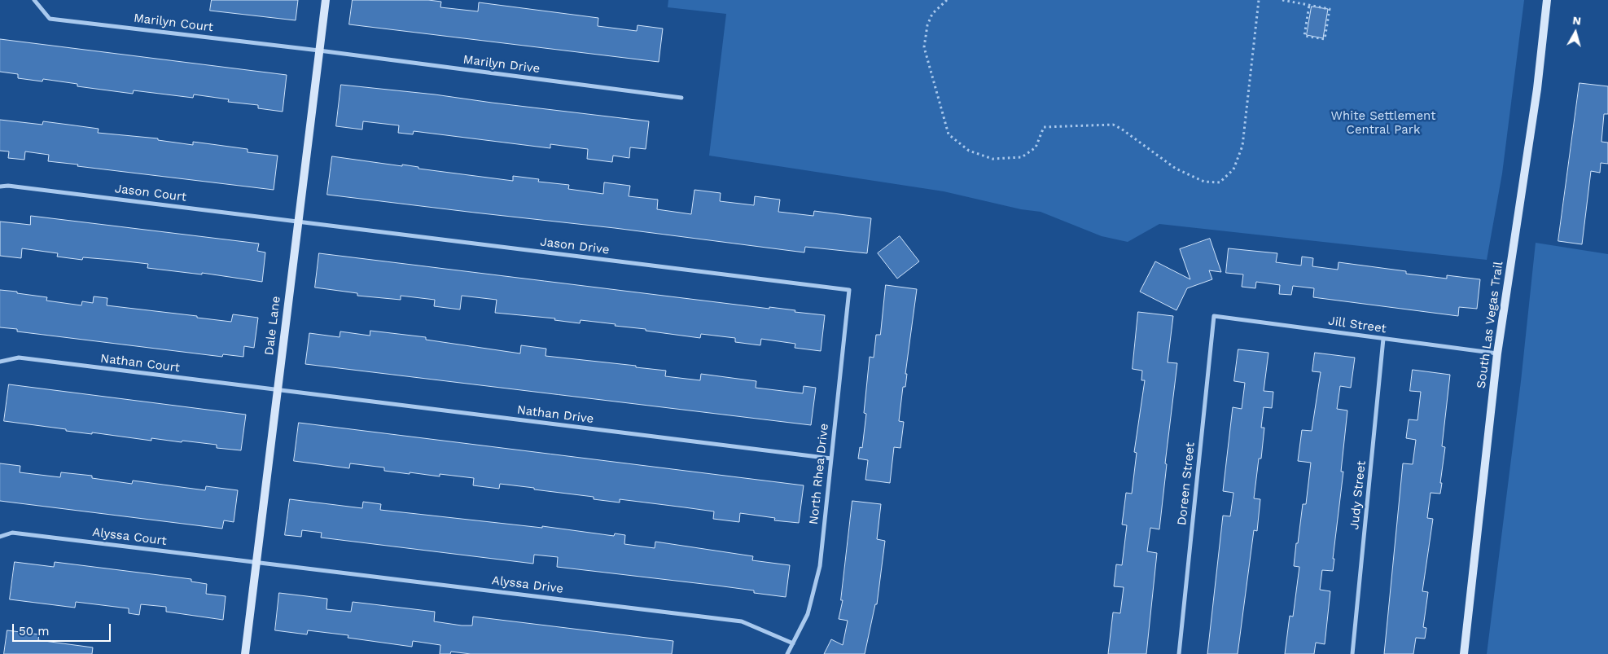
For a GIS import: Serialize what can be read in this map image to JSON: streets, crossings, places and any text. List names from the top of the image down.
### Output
{
  "streets": {
    "street": [
      "Marilyn Court",
      "Marilyn Drive",
      "Jason Court",
      "Jason Drive",
      "Jill Street",
      "South Las Vegas Trail",
      "Dale Lane",
      "Nathan Court",
      "Nathan Drive",
      "North Rhea Drive",
      "Doreen Street",
      "Judy Street",
      "Alyssa Court",
      "Alyssa Drive"
    ]
  },
  "crossings": [
    ["Marilyn Court", "Marilyn Drive"],
    ["Marilyn Court", "Dale Lane"],
    ["Marilyn Drive", "Dale Lane"],
    ["Jason Court", "Jason Drive"],
    ["Jason Court", "Dale Lane"],
    ["Jason Drive", "Dale Lane"],
    ["Jason Drive", "North Rhea Drive"],
    ["Jill Street", "South Las Vegas Trail"],
    ["Jill Street", "Doreen Street"],
    ["Jill Street", "Judy Street"],
    ["Dale Lane", "Nathan Court"],
    ["Dale Lane", "Nathan Drive"],
    ["Dale Lane", "Alyssa Court"],
    ["Dale Lane", "Alyssa Drive"],
    ["Nathan Court", "Nathan Drive"],
    ["Nathan Drive", "North Rhea Drive"],
    ["North Rhea Drive", "Alyssa Drive"],
    ["Alyssa Court", "Alyssa Drive"]
  ],
  "parks": ["White Settlement Central Park"],
  "scale_bar": "50 m",
  "north": "top"
}
